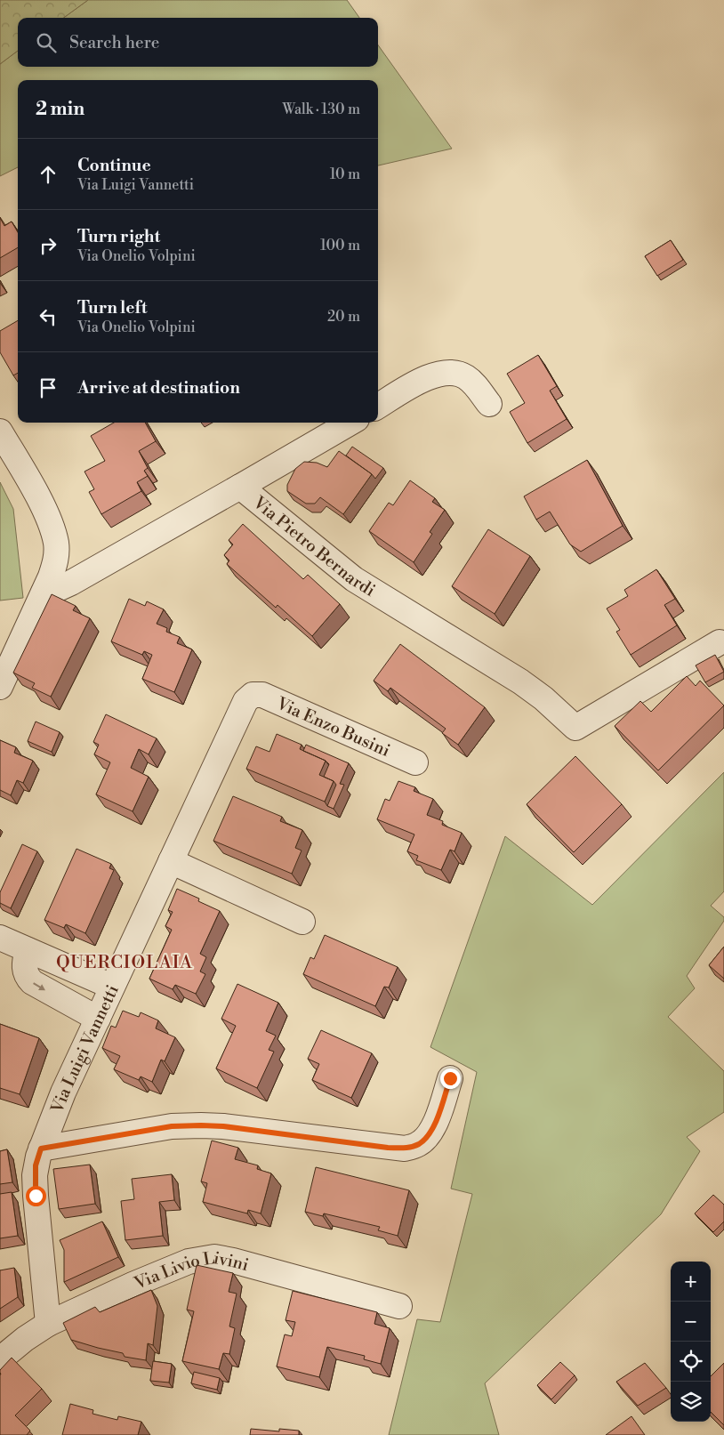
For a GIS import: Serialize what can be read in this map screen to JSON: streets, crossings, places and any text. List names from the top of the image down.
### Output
{
  "streets": {
    "street": [
      "Via Pietro Bernardi",
      "Via Enzo Busini",
      "Via Luigi Vannetti",
      "Via Livio Livini"
    ]
  },
  "crossings": [
    ["Via Enzo Busini", "Via Luigi Vannetti"],
    ["Via Luigi Vannetti", "Via Livio Livini"]
  ],
  "districts": ["QUERCIOLAIA"],
  "page": {
    "search": "Search here",
    "heading": ["2 min", "Walk · 130 m"],
    "list": [
      ["Continue", "Via Luigi Vannetti", "10 m"],
      ["Turn right", "Via Onelio Volpini", "100 m"],
      ["Turn left", "Via Onelio Volpini", "20 m"],
      "Arrive at destination"
    ],
    "map_buttons": ["+", "−"]
  }
}
